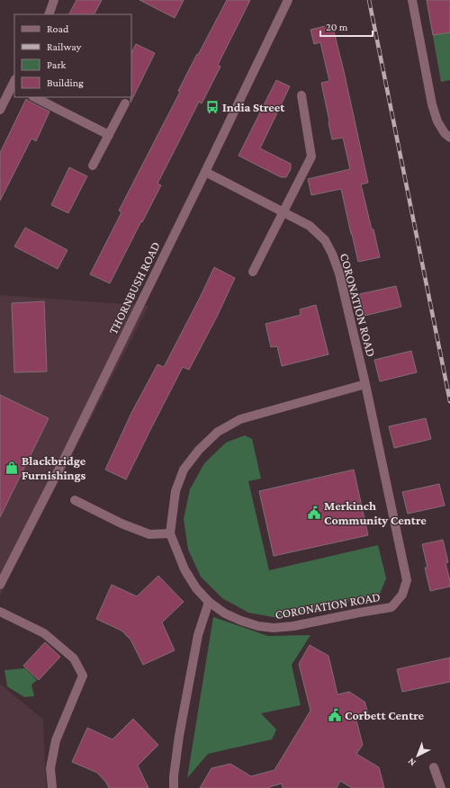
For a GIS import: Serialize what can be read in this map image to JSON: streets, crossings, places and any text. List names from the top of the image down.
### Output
{
  "streets": {
    "street": ["THORNBUSH ROAD", "CORONATION ROAD"]
  },
  "crossings": [
    ["THORNBUSH ROAD", "CORONATION ROAD"]
  ],
  "places": {
    "bus stop": ["India Street"],
    "shop": ["Blackbridge Furnishings"],
    "public building": ["Merkinch Community Centre", "Corbett Centre"]
  },
  "legend": [
    "Road",
    "Railway",
    "Park",
    "Building"
  ],
  "scale_bar": "20 m",
  "north": "bottom left"
}
